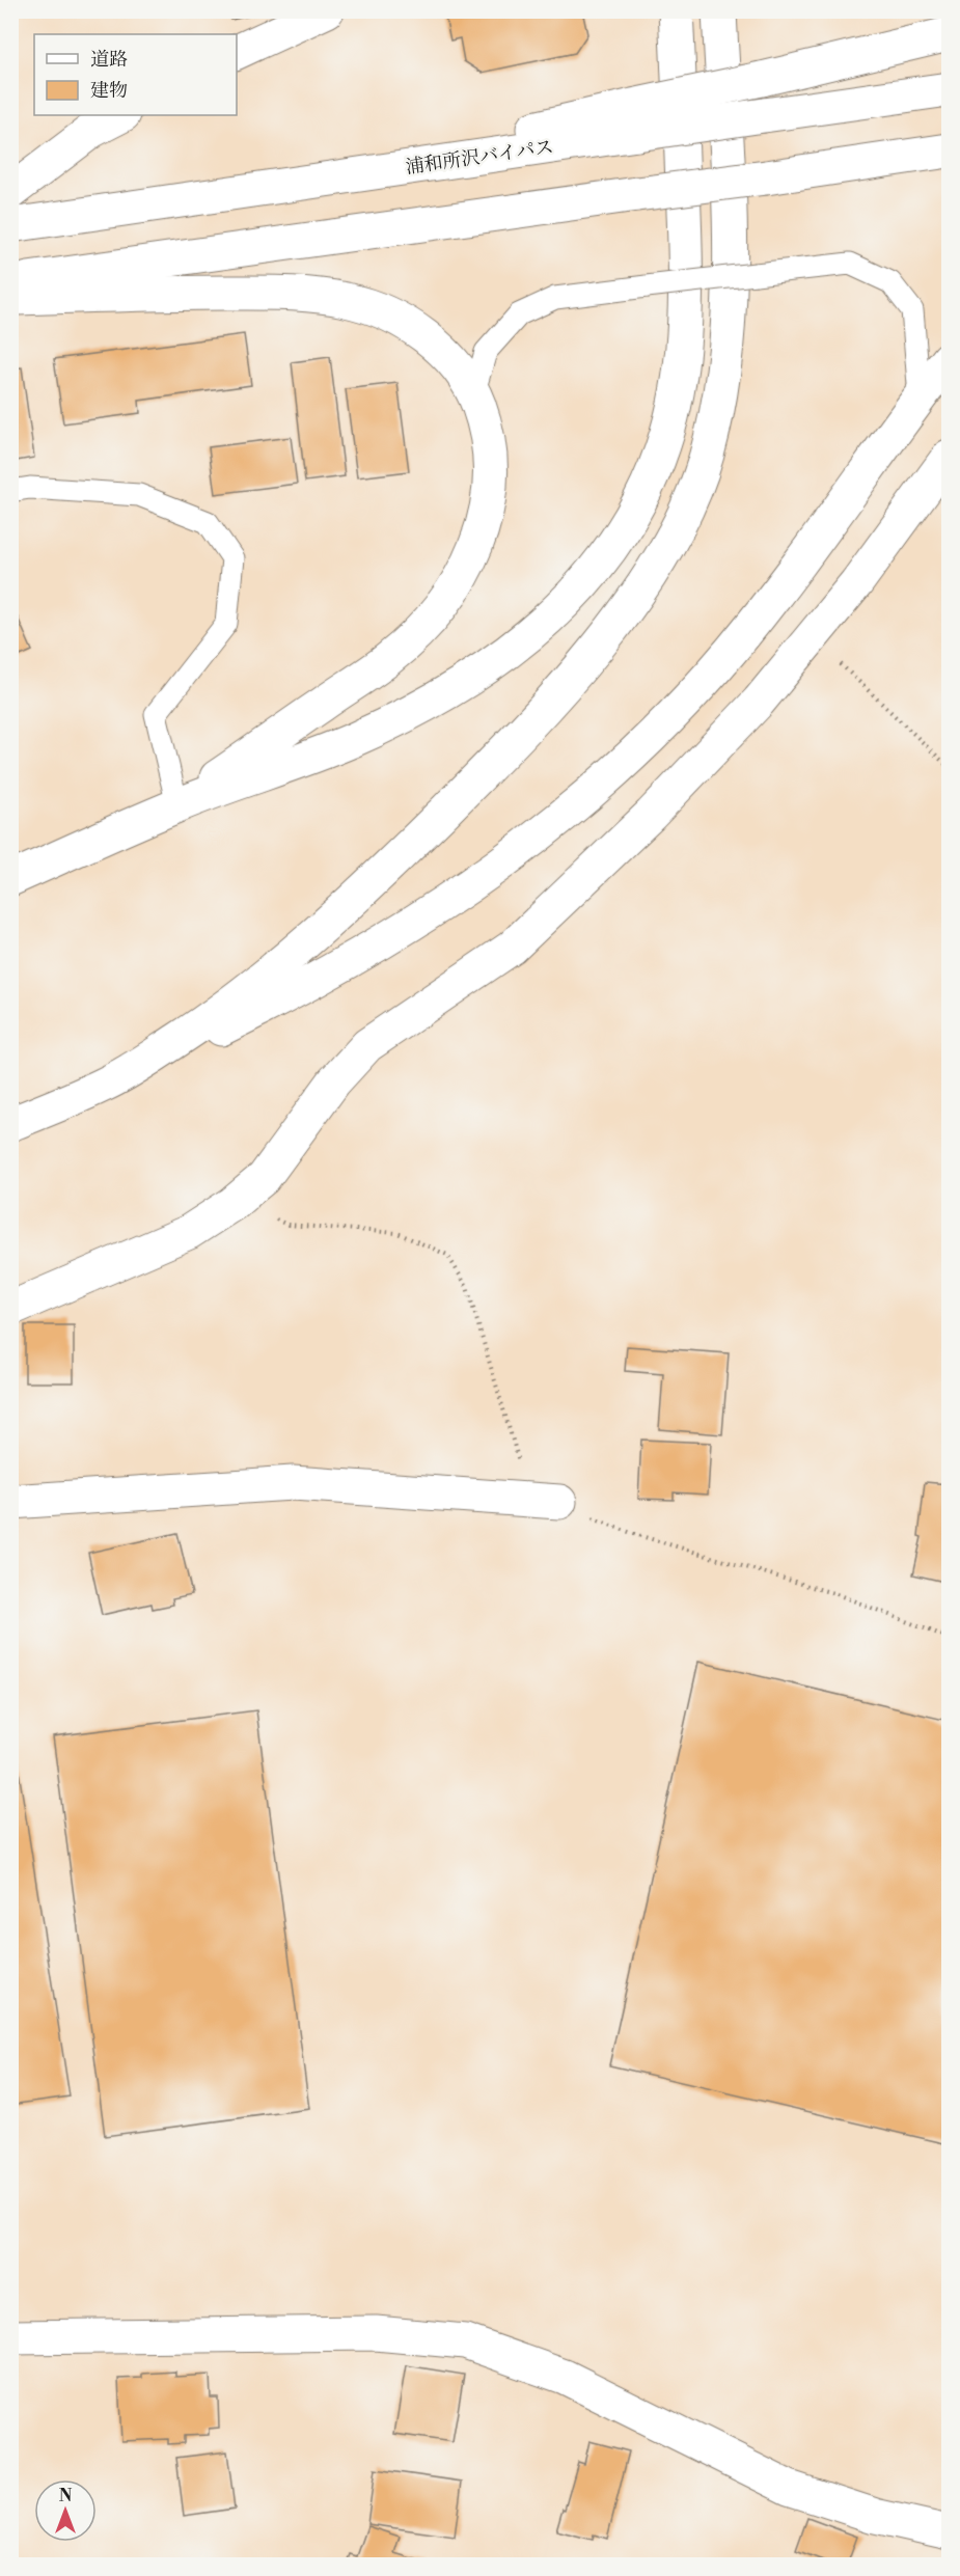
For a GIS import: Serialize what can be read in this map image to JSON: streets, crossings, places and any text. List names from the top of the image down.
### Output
{
  "streets": {
    "main road": ["浦和所沢バイパス"]
  },
  "legend": ["道路", "建物"],
  "north": "top"
}
